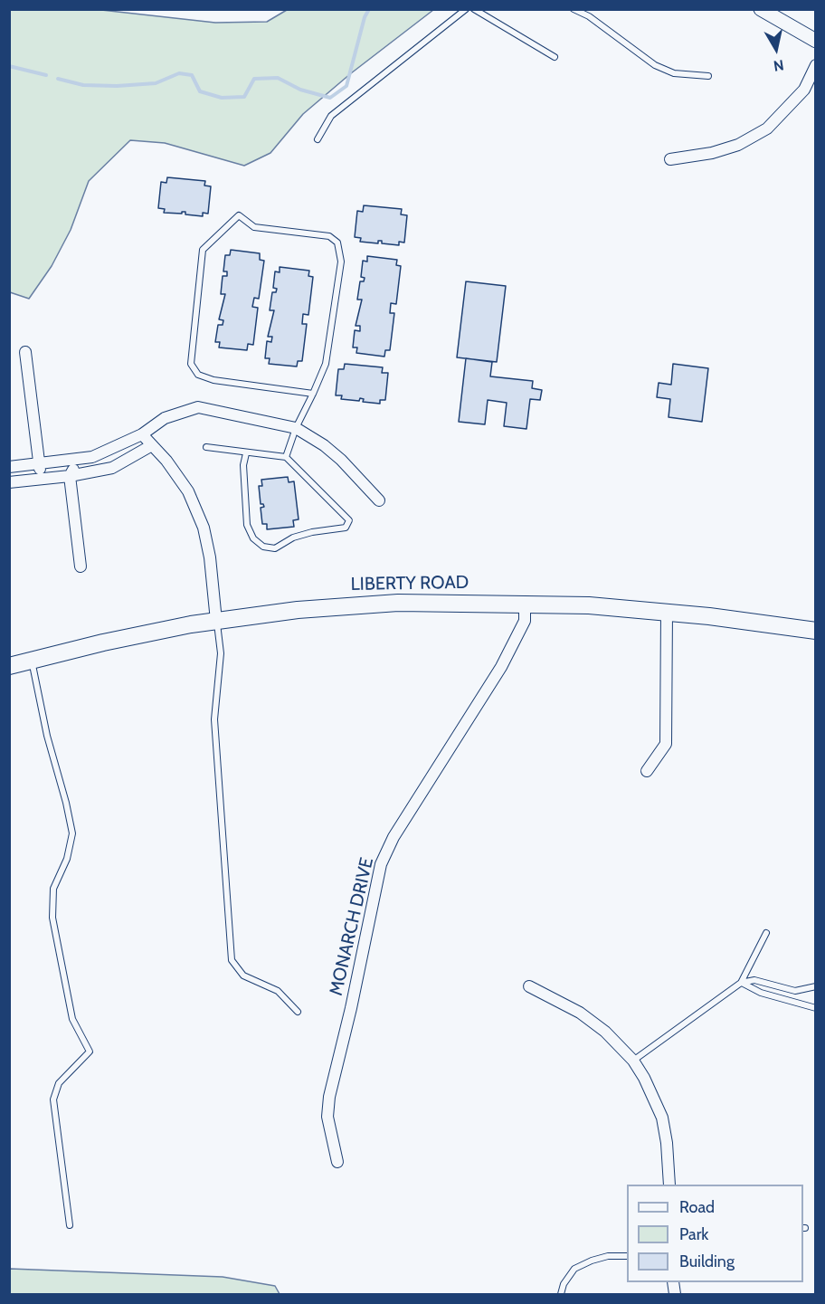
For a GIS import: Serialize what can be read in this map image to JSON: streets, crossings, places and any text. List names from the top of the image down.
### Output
{
  "streets": {
    "main road": ["LIBERTY ROAD"],
    "street": ["MONARCH DRIVE"]
  },
  "crossings": [
    ["LIBERTY ROAD", "MONARCH DRIVE"]
  ],
  "legend": ["Road", "Park", "Building"],
  "north": "bottom"
}
